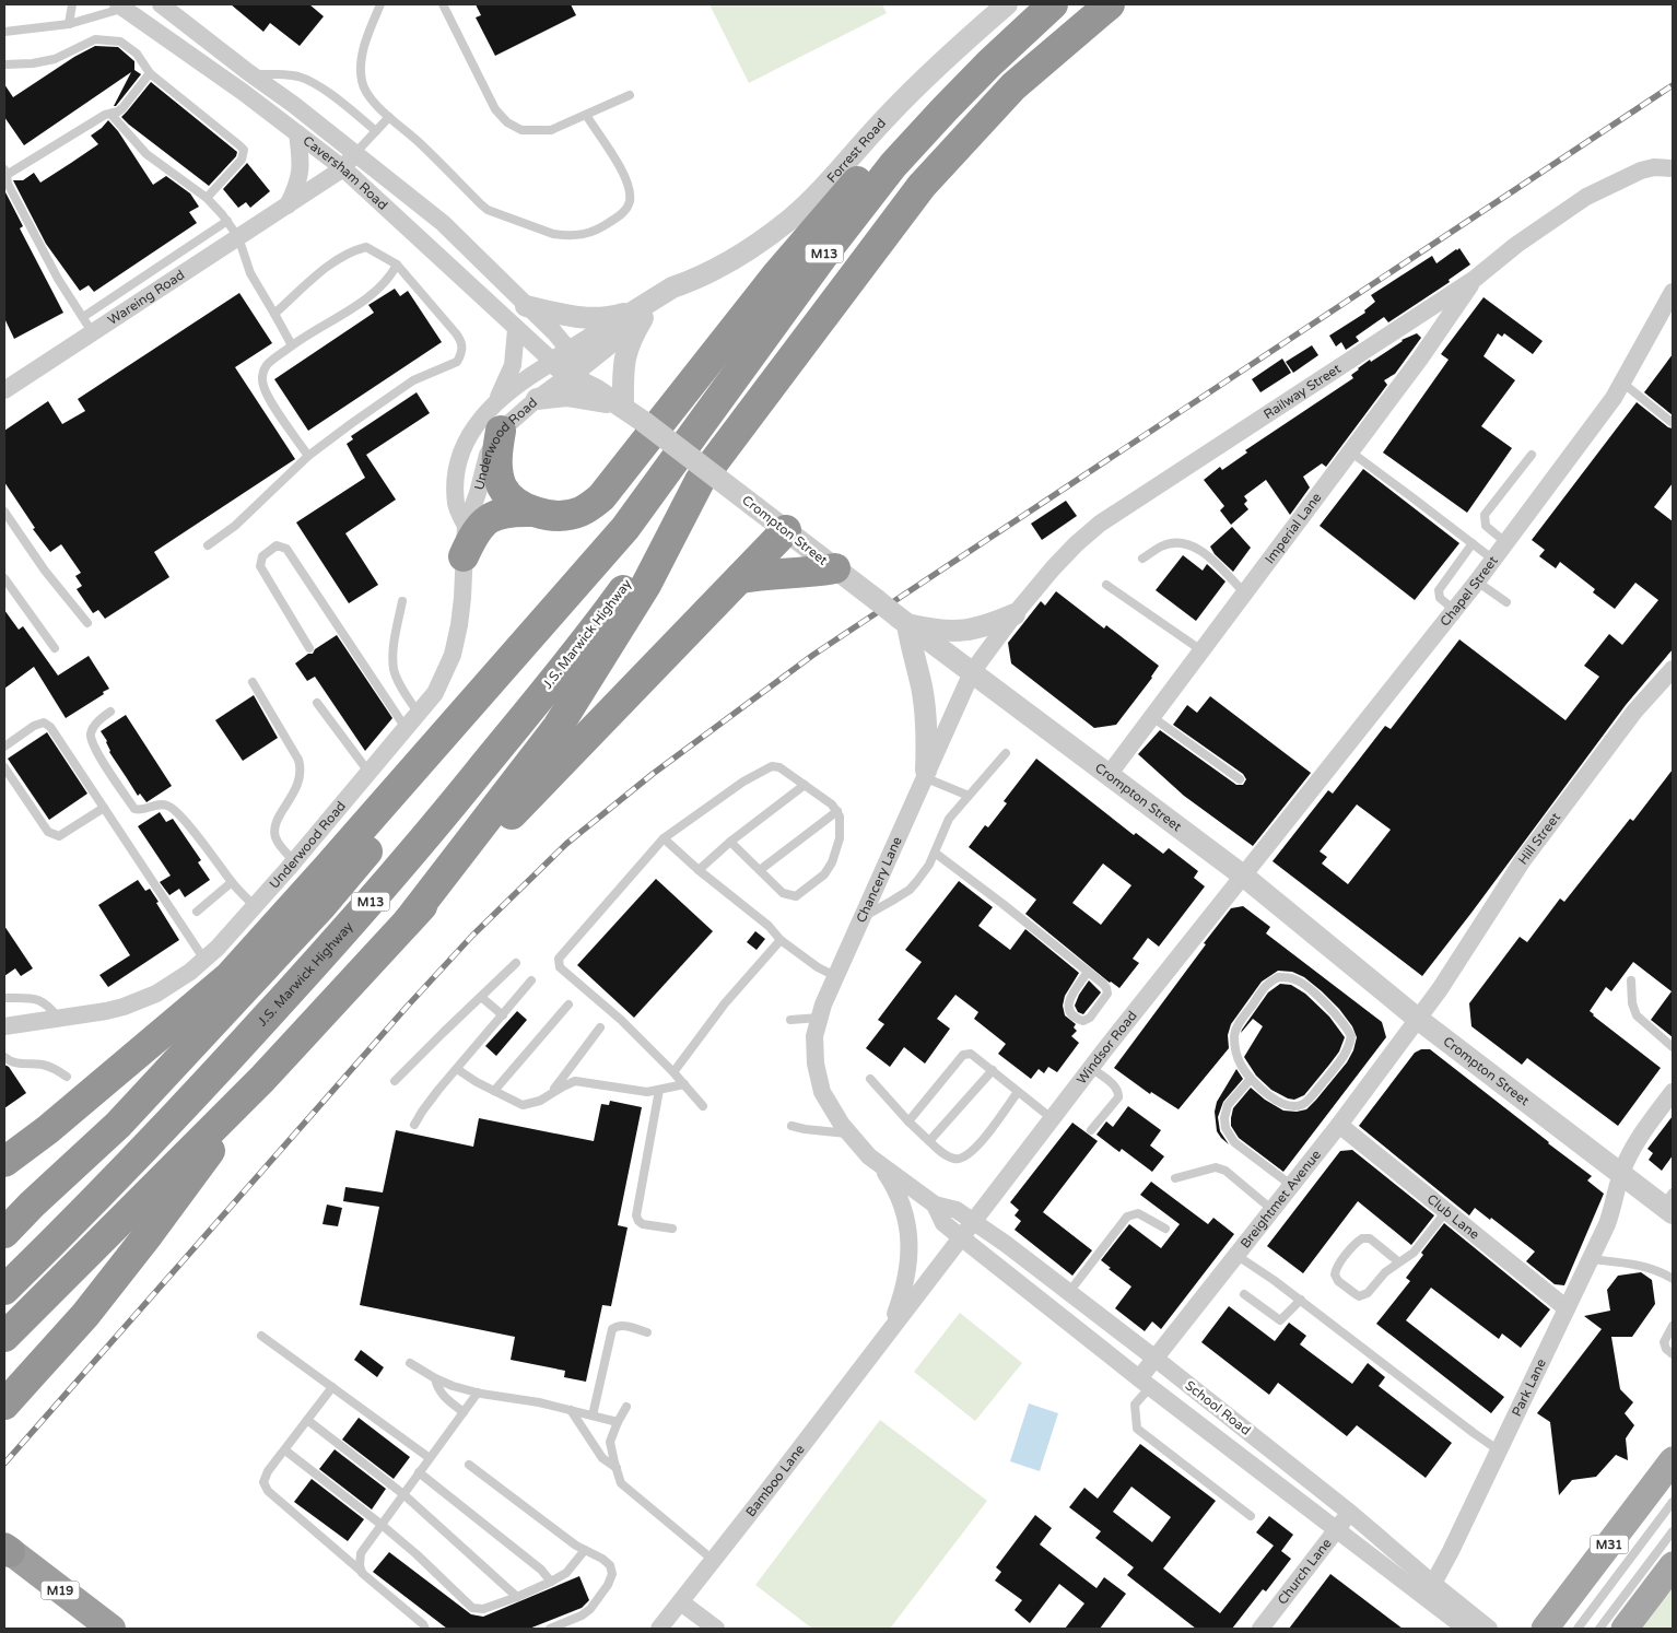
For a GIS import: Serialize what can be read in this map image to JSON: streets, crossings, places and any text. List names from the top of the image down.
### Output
{
  "streets": {
    "highway": ["M13", "J.S. Marwick Highway", "M19"],
    "main road": ["M31"],
    "street": [
      "Forrest Road",
      "Caversham Road",
      "Wareing Road",
      "Railway Street",
      "Underwood Road",
      "Imperial Lane",
      "Crompton Street",
      "Chapel Street",
      "Hill Street",
      "Chancery Lane",
      "Windsor Road",
      "Breightmet Avenue",
      "Club Lane",
      "Park Lane",
      "School Road",
      "Bamboo Lane",
      "Church Lane"
    ]
  },
  "crossings": [
    ["Forrest Road", "Caversham Road"],
    ["Forrest Road", "Underwood Road"],
    ["Forrest Road", "Crompton Street"],
    ["Caversham Road", "Wareing Road"],
    ["Caversham Road", "Underwood Road"],
    ["Caversham Road", "Crompton Street"],
    ["M13", "J.S. Marwick Highway"],
    ["Railway Street", "Imperial Lane"],
    ["Railway Street", "Crompton Street"],
    ["Railway Street", "Chancery Lane"],
    ["Underwood Road", "Crompton Street"],
    ["Imperial Lane", "Crompton Street"],
    ["Crompton Street", "Chapel Street"],
    ["Crompton Street", "Hill Street"],
    ["Crompton Street", "Chancery Lane"],
    ["Crompton Street", "Windsor Road"],
    ["Crompton Street", "Breightmet Avenue"],
    ["Crompton Street", "Park Lane"],
    ["Chapel Street", "Windsor Road"],
    ["Hill Street", "Breightmet Avenue"],
    ["Chancery Lane", "School Road"],
    ["Windsor Road", "School Road"],
    ["Windsor Road", "Bamboo Lane"],
    ["Breightmet Avenue", "Club Lane"],
    ["Breightmet Avenue", "School Road"],
    ["Club Lane", "Park Lane"],
    ["Park Lane", "School Road"],
    ["School Road", "Bamboo Lane"],
    ["School Road", "Church Lane"]
  ]
}
